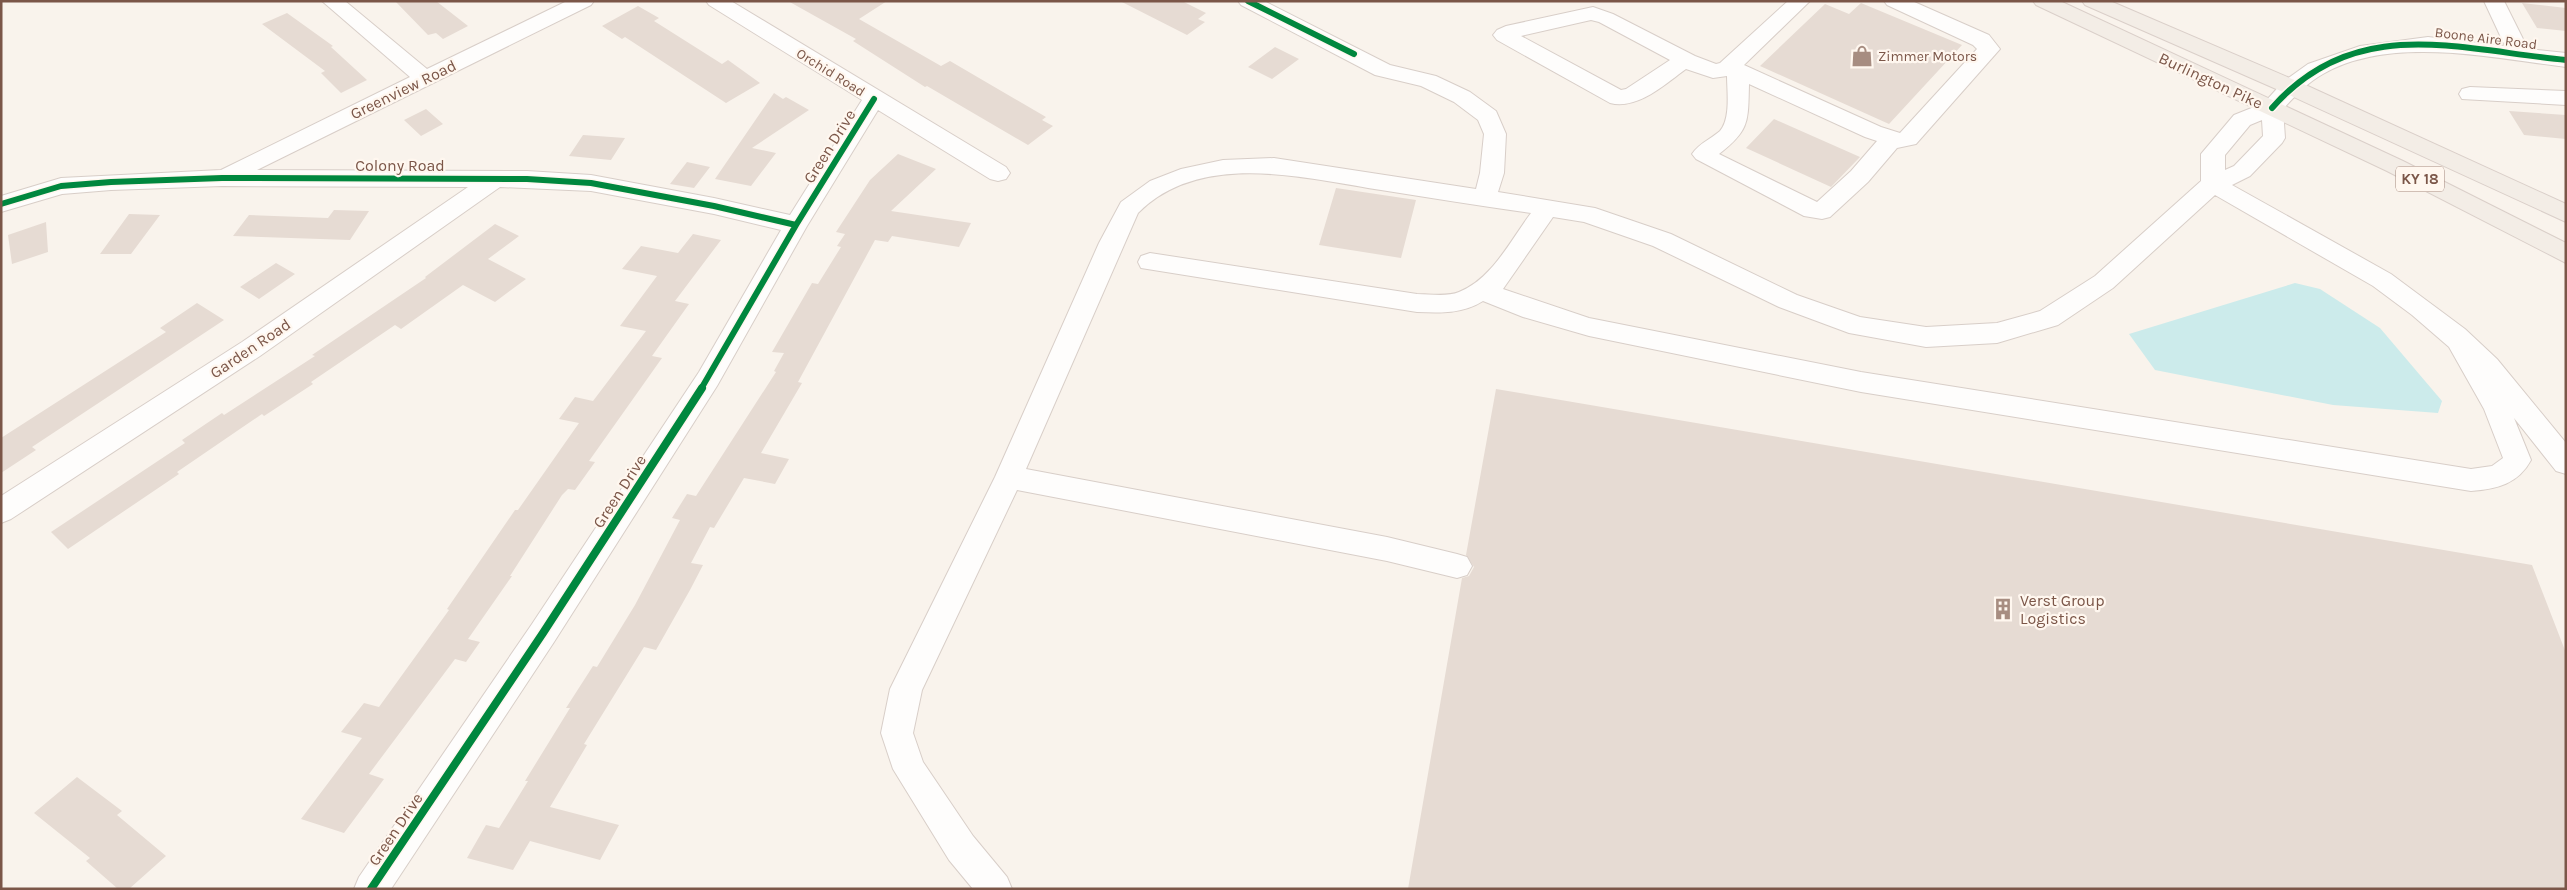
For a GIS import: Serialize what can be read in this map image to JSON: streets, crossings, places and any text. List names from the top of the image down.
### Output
{
  "streets": {
    "main road": ["Burlington Pike", "KY 18"],
    "street": [
      "Boone Aire Road",
      "Orchid Road",
      "Greenview Road",
      "Green Drive",
      "Colony Road",
      "Garden Road"
    ]
  },
  "crossings": [
    ["Boone Aire Road", "Burlington Pike"],
    ["Orchid Road", "Green Drive"],
    ["Greenview Road", "Colony Road"],
    ["Green Drive", "Colony Road"],
    ["Colony Road", "Garden Road"]
  ],
  "places": {
    "shop": ["Zimmer Motors"],
    "building": ["Verst Group Logistics"]
  }
}
